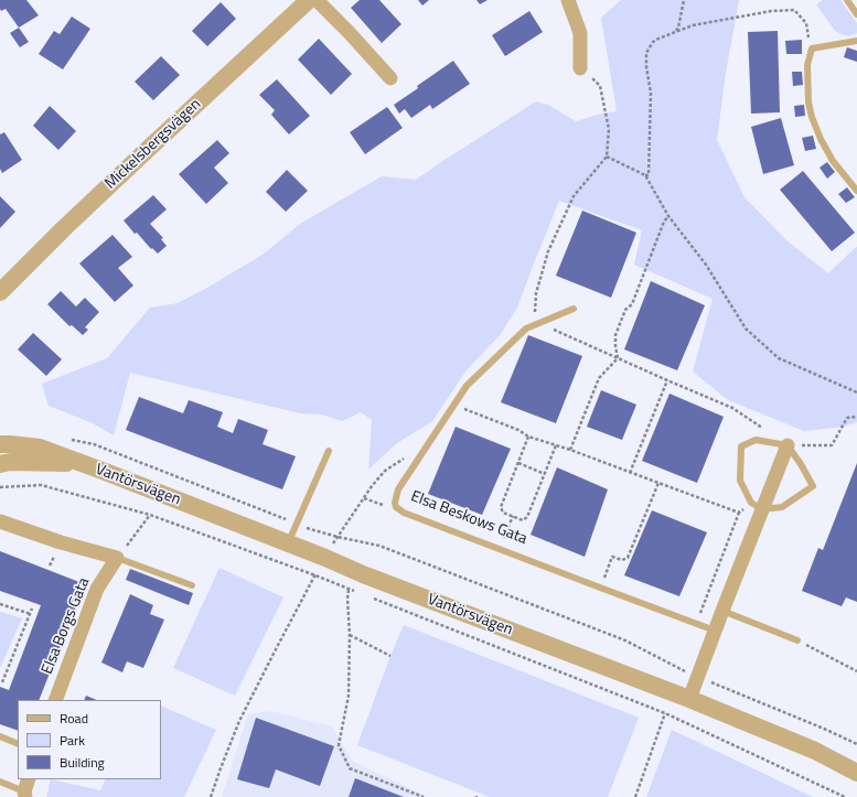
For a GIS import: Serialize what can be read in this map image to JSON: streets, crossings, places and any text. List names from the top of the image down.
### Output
{
  "streets": {
    "street": ["Mickelsbergsvägen", "Vantörsvägen", "Elsa Borgs Gata"],
    "lane": ["Elsa Beskows Gata"]
  },
  "legend": ["Road", "Park", "Building"]
}
